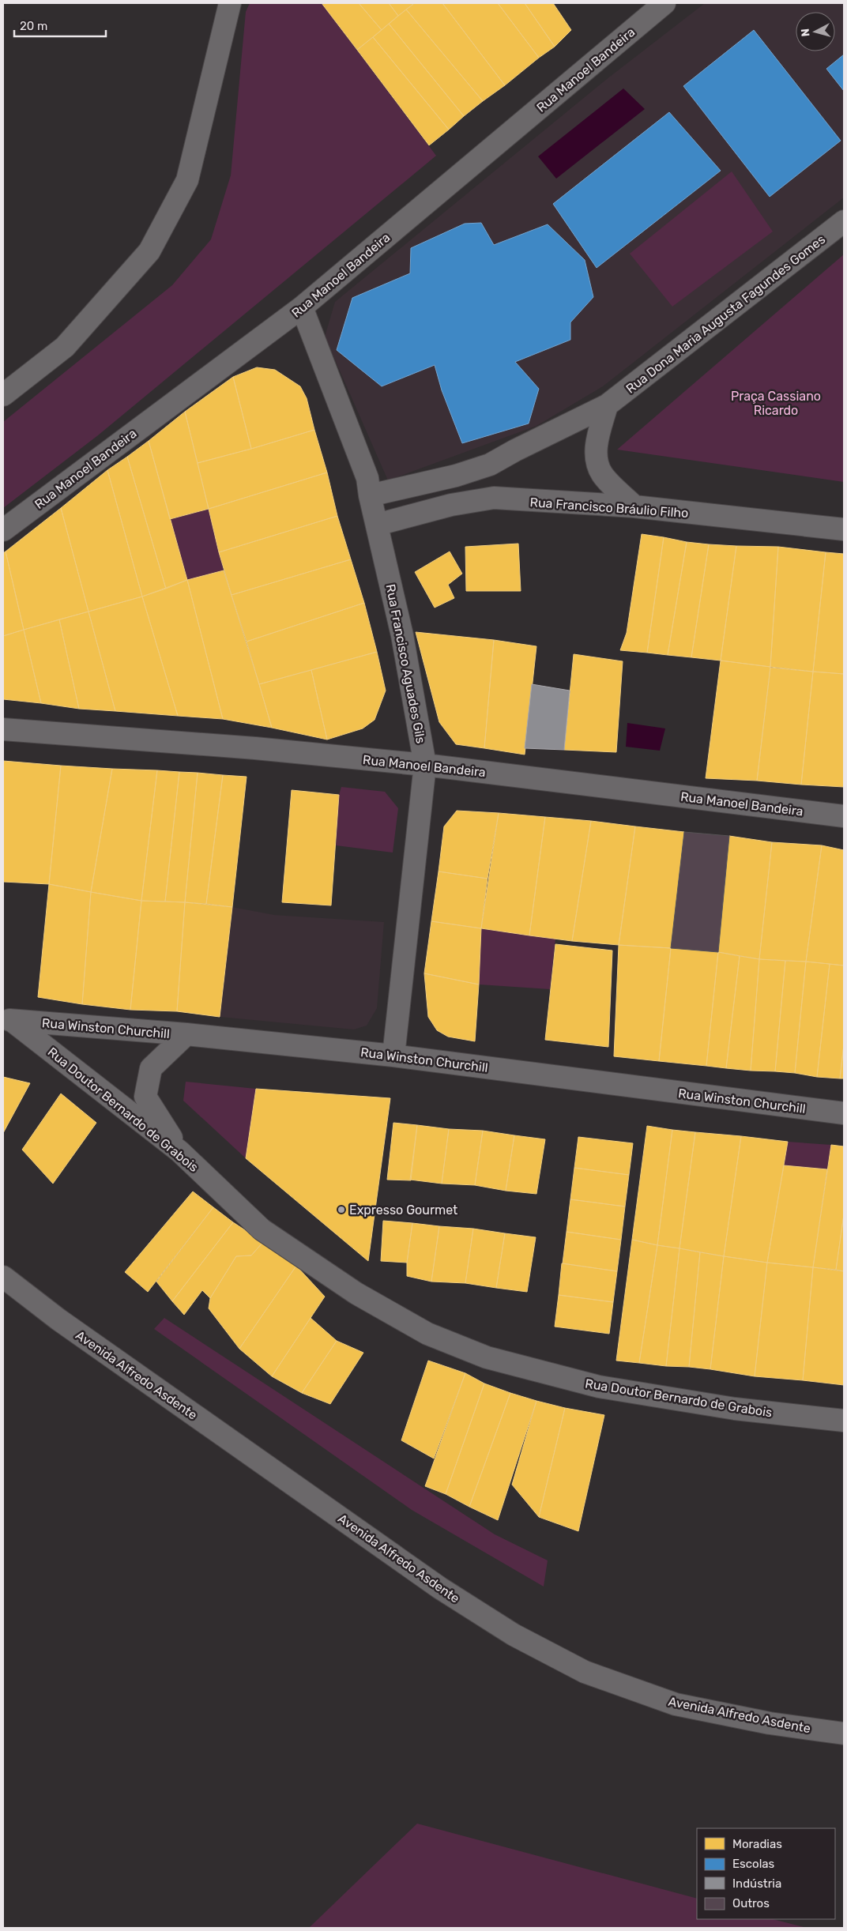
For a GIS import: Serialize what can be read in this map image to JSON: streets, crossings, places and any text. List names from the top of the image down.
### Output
{
  "streets": {
    "street": [
      "Rua Manoel Bandeira",
      "Rua Dona Maria Augusta Fagundes Gomes",
      "Rua Francisco Bráulio Filho",
      "Rua Francisco Aguades Gils",
      "Rua Winston Churchill",
      "Rua Doutor Bernardo de Grabois",
      "Avenida Alfredo Asdente"
    ]
  },
  "crossings": [
    ["Rua Manoel Bandeira", "Rua Francisco Aguades Gils"],
    ["Rua Francisco Bráulio Filho", "Rua Francisco Aguades Gils"],
    ["Rua Francisco Aguades Gils", "Rua Winston Churchill"],
    ["Rua Winston Churchill", "Rua Doutor Bernardo de Grabois"]
  ],
  "parks": ["Praça Cassiano Ricardo"],
  "places": ["Expresso Gourmet"],
  "legend": [
    "Moradias",
    "Escolas",
    "Indústria",
    "Outros"
  ],
  "scale_bar": "20 m",
  "north": "left"
}
